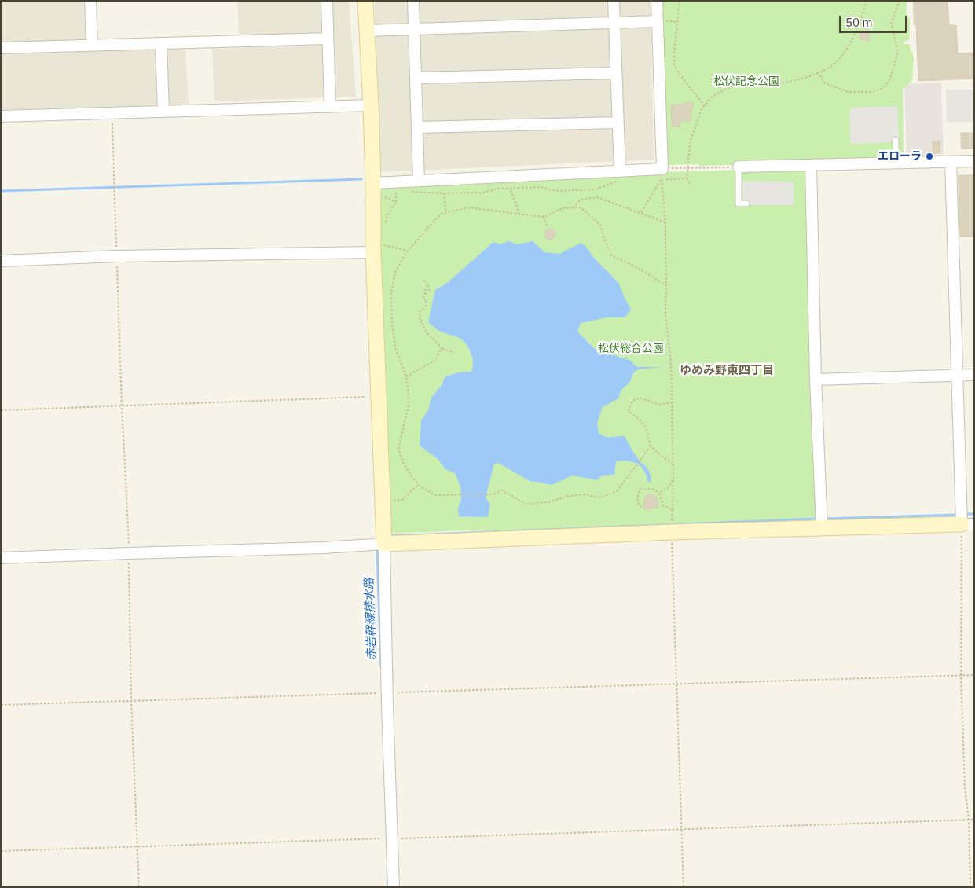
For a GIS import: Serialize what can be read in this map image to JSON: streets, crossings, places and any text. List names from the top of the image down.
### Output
{
  "districts": ["ゆめみ野東四丁目"],
  "water": ["赤岩幹線排水路"],
  "parks": ["松伏記念公園", "松伏総合公園"],
  "places": ["エローラ"],
  "scale_bar": "50 m"
}
